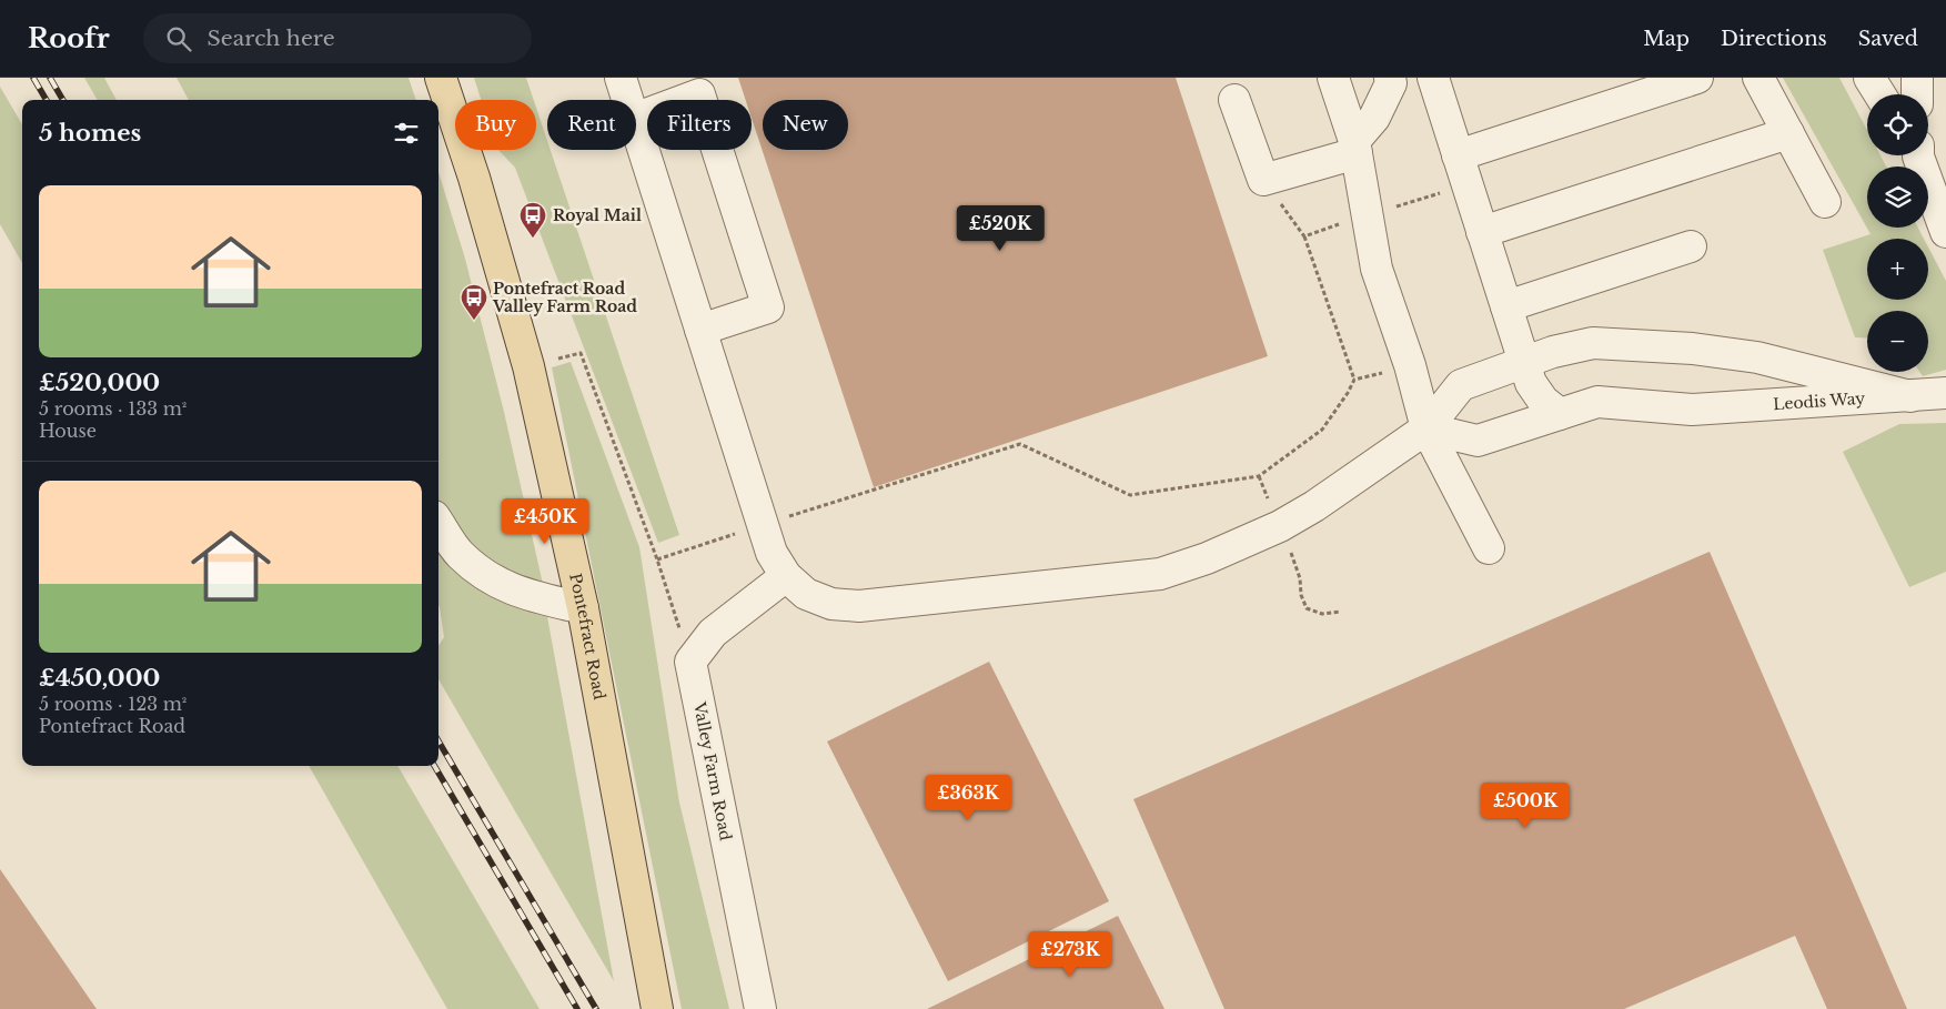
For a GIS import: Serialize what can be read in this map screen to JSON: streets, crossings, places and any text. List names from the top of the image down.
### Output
{
  "streets": {
    "main road": ["Pontefract Road"],
    "lane": ["Leodis Way", "Valley Farm Road"]
  },
  "places": {
    "bus stop": ["Royal Mail", "Pontefract Road Valley Farm Road"]
  },
  "page": {
    "header": "Roofr",
    "search": "Search here",
    "nav": ["Map", "Directions", "Saved"],
    "map_buttons": ["+", "−"],
    "chip": [
      "Buy",
      "Rent",
      "Filters",
      "New"
    ],
    "heading": "5 homes",
    "list": [
      {
        "name": "£520,000",
        "note": "5 rooms · 133 m² · House"
      },
      {
        "name": "£450,000",
        "note": "5 rooms · 123 m² · Pontefract Road"
      }
    ],
    "price": [
      "£520K",
      "£450K",
      "£363K",
      "£500K",
      "£273K"
    ]
  }
}
